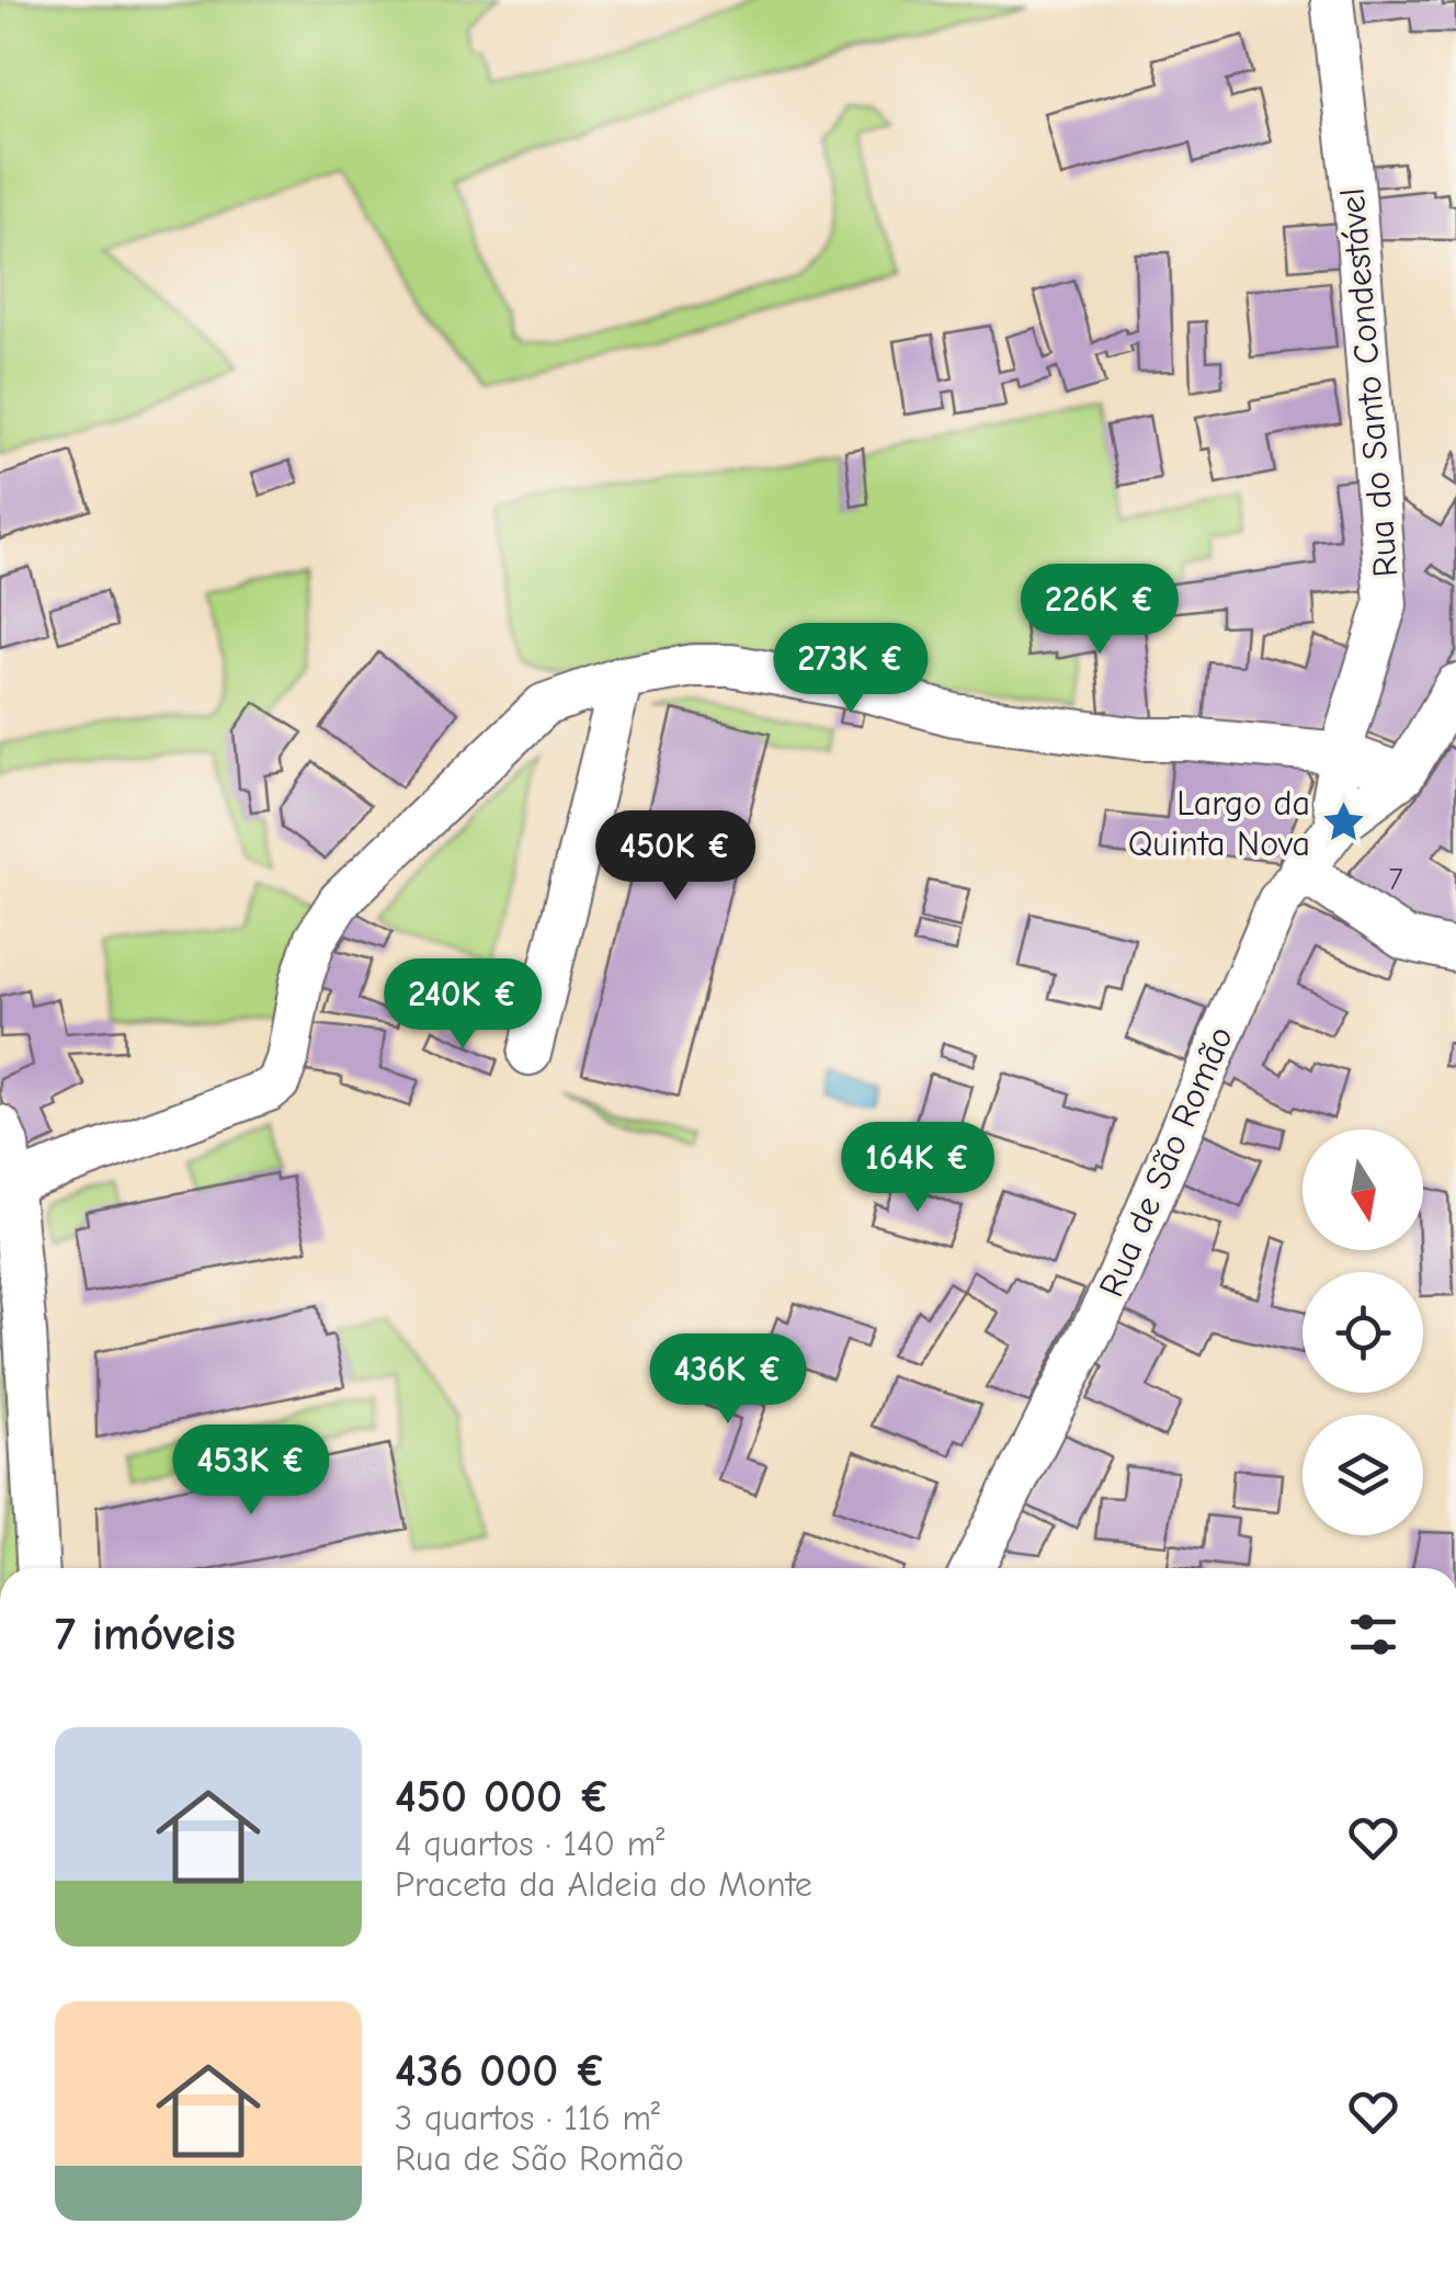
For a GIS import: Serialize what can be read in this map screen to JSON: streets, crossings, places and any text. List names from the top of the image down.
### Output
{
  "streets": {
    "street": ["Rua do Santo Condestável", "Rua de São Romão"]
  },
  "crossings": [
    ["Rua do Santo Condestável", "Rua de São Romão"]
  ],
  "places": {
    "place": ["Largo da Quinta Nova"]
  },
  "house_numbers": ["7"],
  "north": "bottom",
  "page": {
    "price": [
      "226K €",
      "273K €",
      "450K €",
      "240K €",
      "164K €",
      "436K €",
      "453K €"
    ],
    "heading": "7 imóveis",
    "list": [
      {
        "name": "450 000 €",
        "note": "4 quartos · 140 m² · Praceta da Aldeia do Monte"
      },
      {
        "name": "436 000 €",
        "note": "3 quartos · 116 m² · Rua de São Romão"
      }
    ]
  }
}
